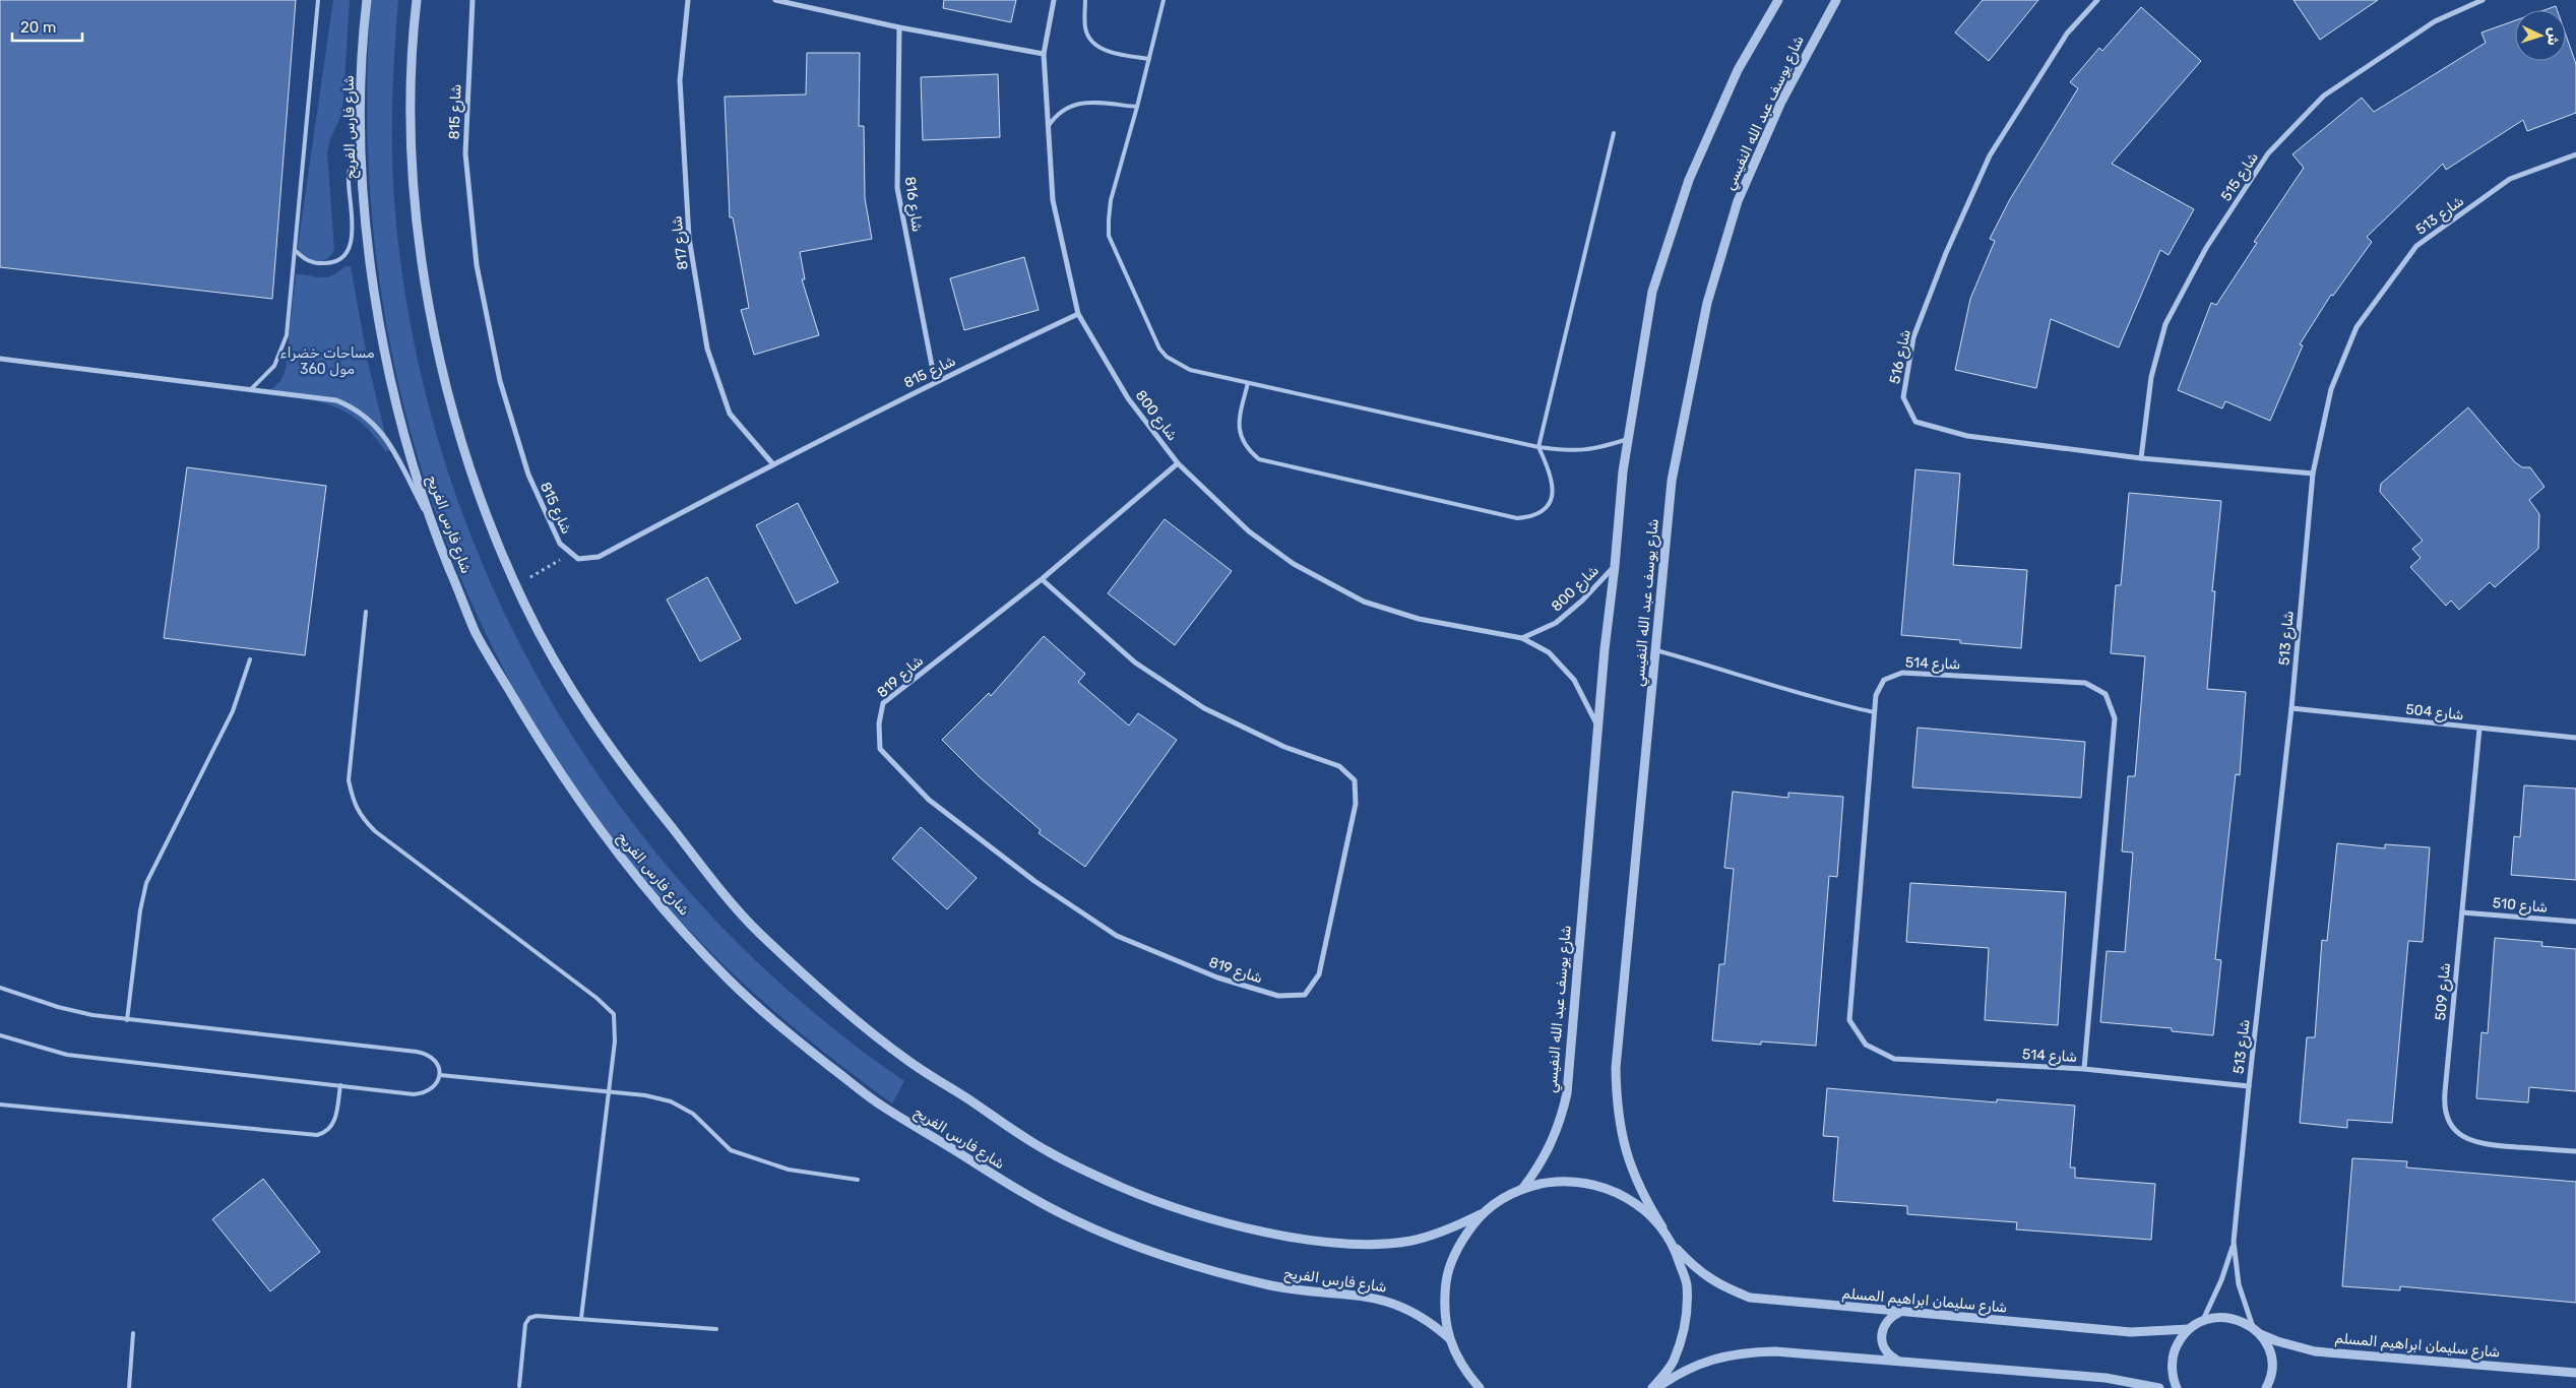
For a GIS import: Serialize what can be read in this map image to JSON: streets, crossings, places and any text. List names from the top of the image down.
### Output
{
  "streets": {
    "street": [
      "شارع 815",
      "شارع يوسف عبد الله النفيسي",
      "شارع فارس الفريح",
      "شارع 515",
      "شارع 816",
      "شارع 513",
      "شارع 817",
      "شارع 516",
      "شارع 800",
      "شارع 514",
      "شارع 819",
      "شارع 504",
      "شارع 510",
      "شارع 509",
      "شارع سليمان ابراهيم المسلم"
    ]
  },
  "crossings": [
    ["شارع 815", "شارع 816"],
    ["شارع 815", "شارع 817"],
    ["شارع 815", "شارع 800"],
    ["شارع يوسف عبد الله النفيسي", "شارع 800"],
    ["شارع 515", "شارع 516"],
    ["شارع 513", "شارع 516"],
    ["شارع 513", "شارع 514"],
    ["شارع 513", "شارع 504"],
    ["شارع 513", "شارع سليمان ابراهيم المسلم"],
    ["شارع 800", "شارع 819"],
    ["شارع 504", "شارع 509"],
    ["شارع 510", "شارع 509"]
  ],
  "parks": ["مساحات خضراء 360 مول"],
  "scale_bar": "20 m",
  "north": "right"
}
